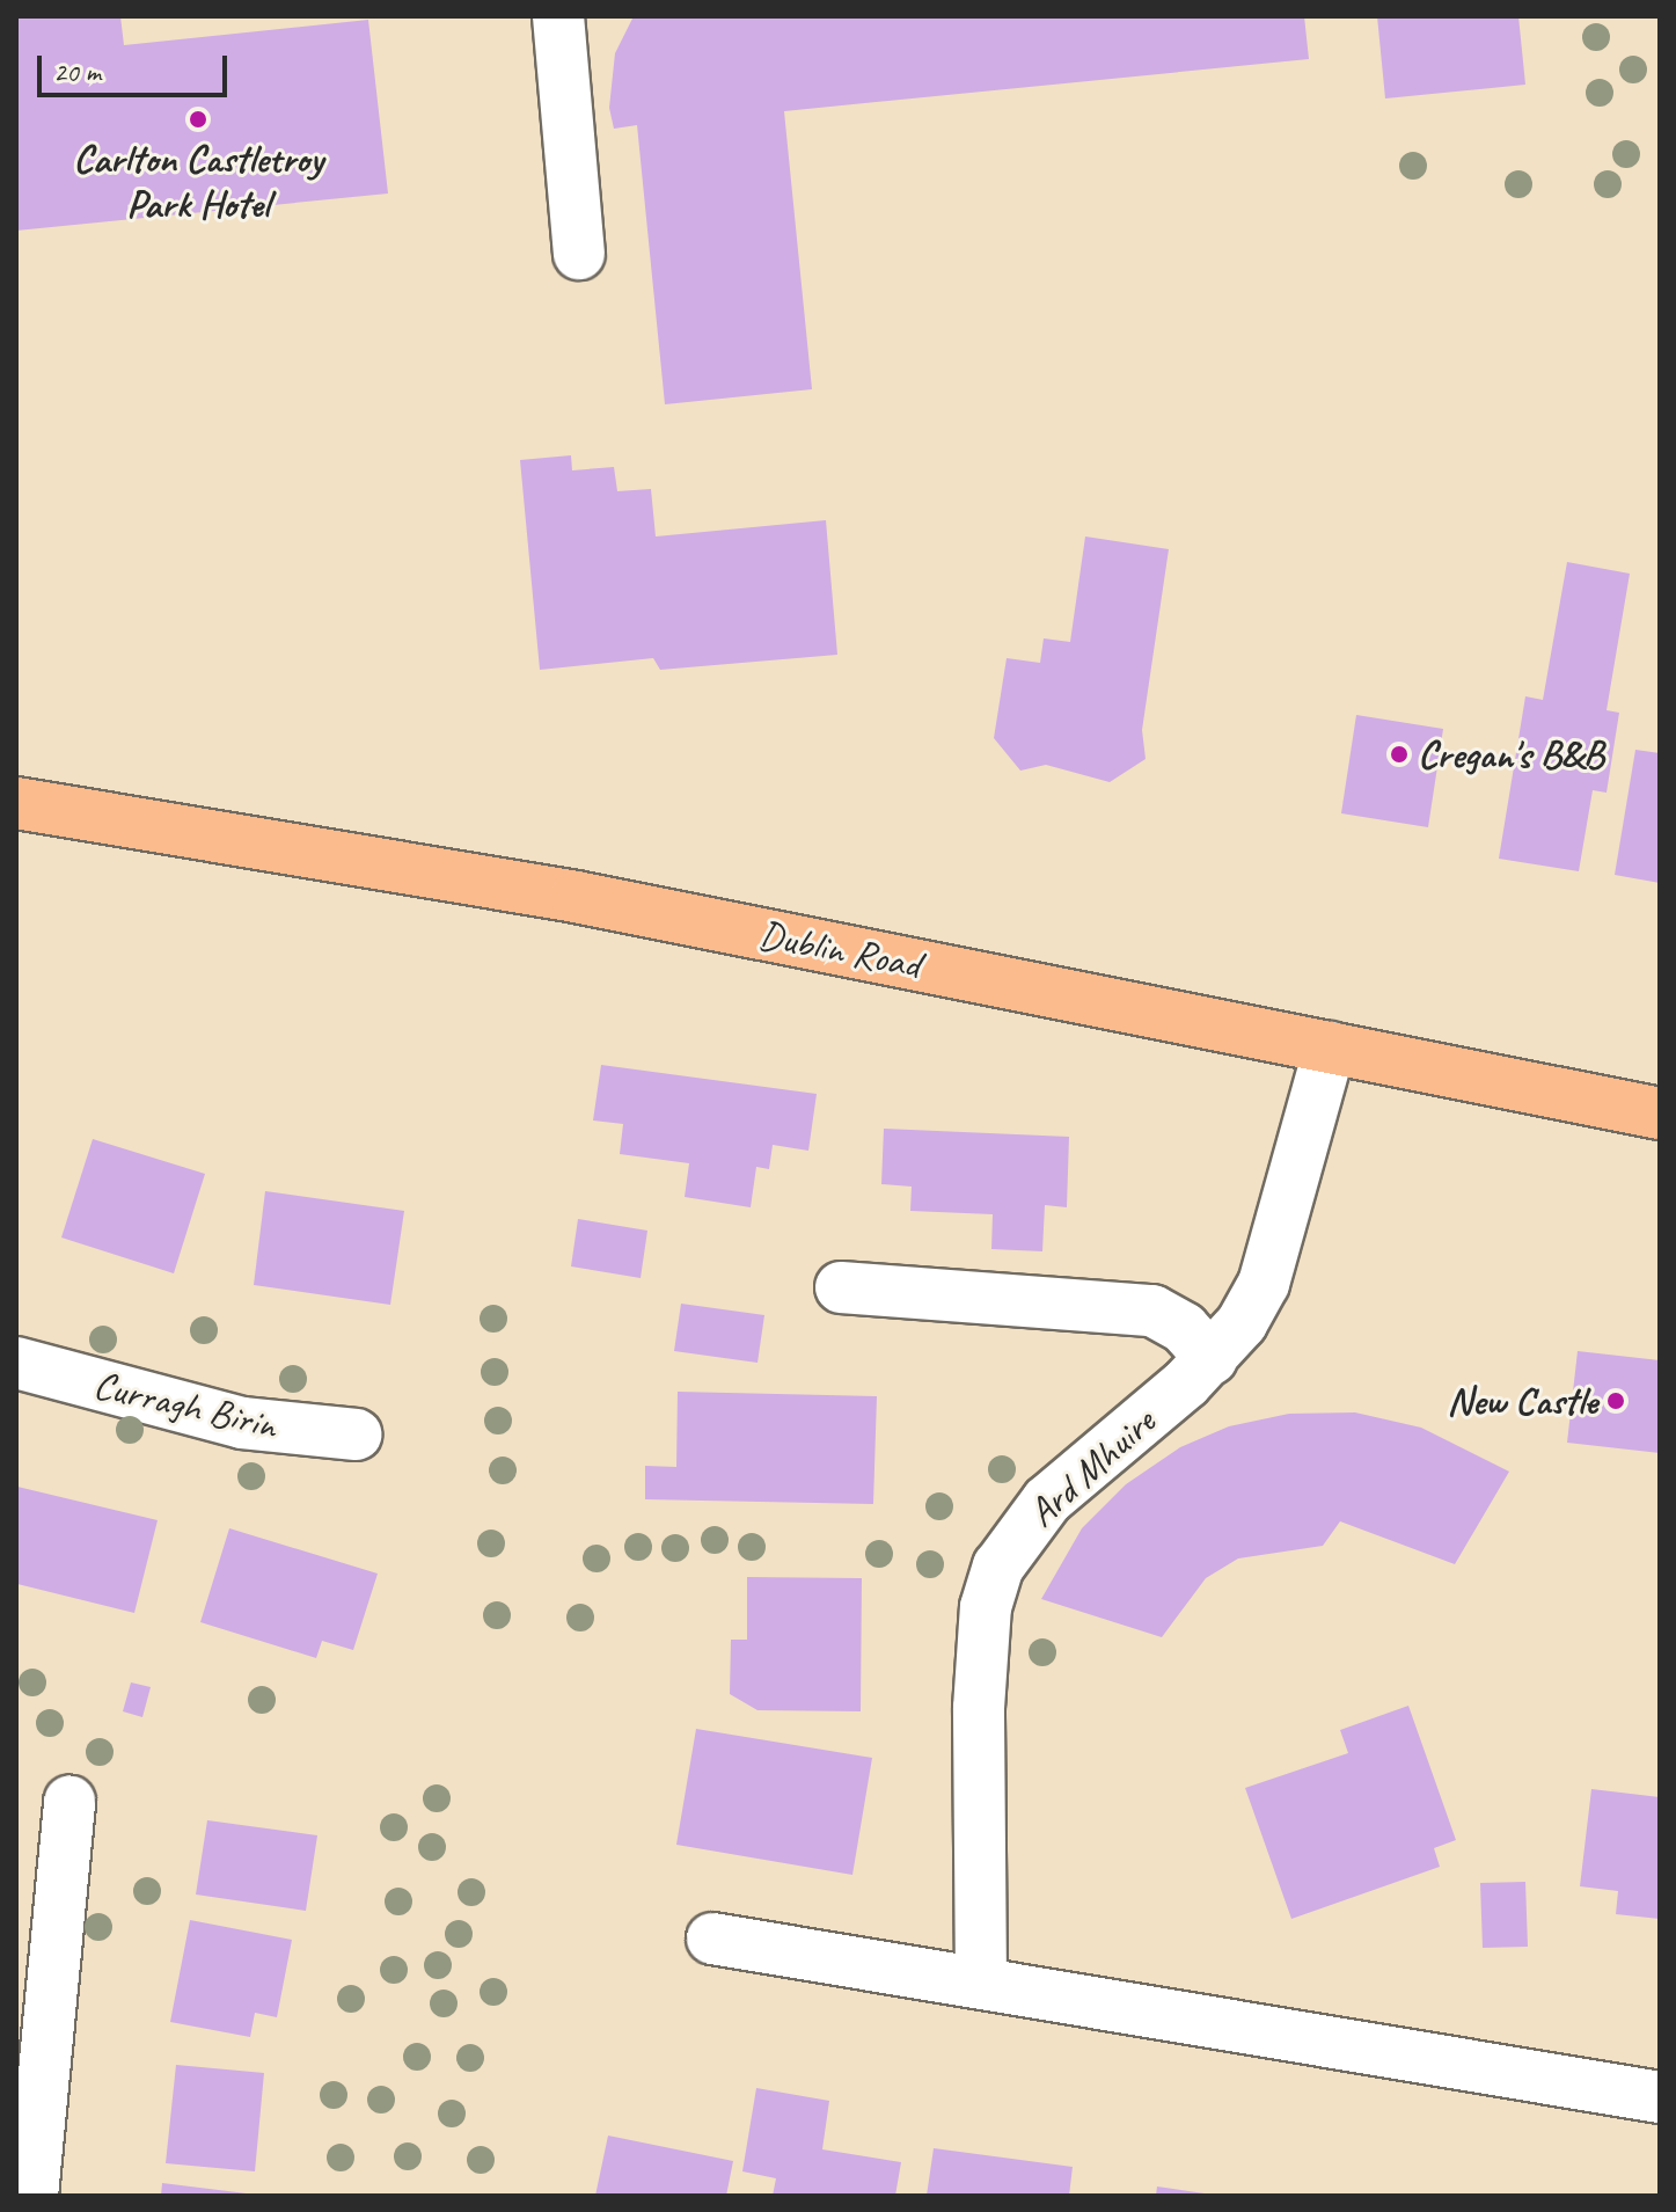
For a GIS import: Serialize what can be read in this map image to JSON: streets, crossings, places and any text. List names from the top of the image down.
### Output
{
  "streets": {
    "main road": ["Dublin Road"],
    "street": ["Curragh Birin", "Ard Mhuire"]
  },
  "crossings": [
    ["Dublin Road", "Ard Mhuire"]
  ],
  "places": ["Carlton Castletroy Park Hotel", "Cregan's B&B", "New Castle"],
  "scale_bar": "20 m"
}
